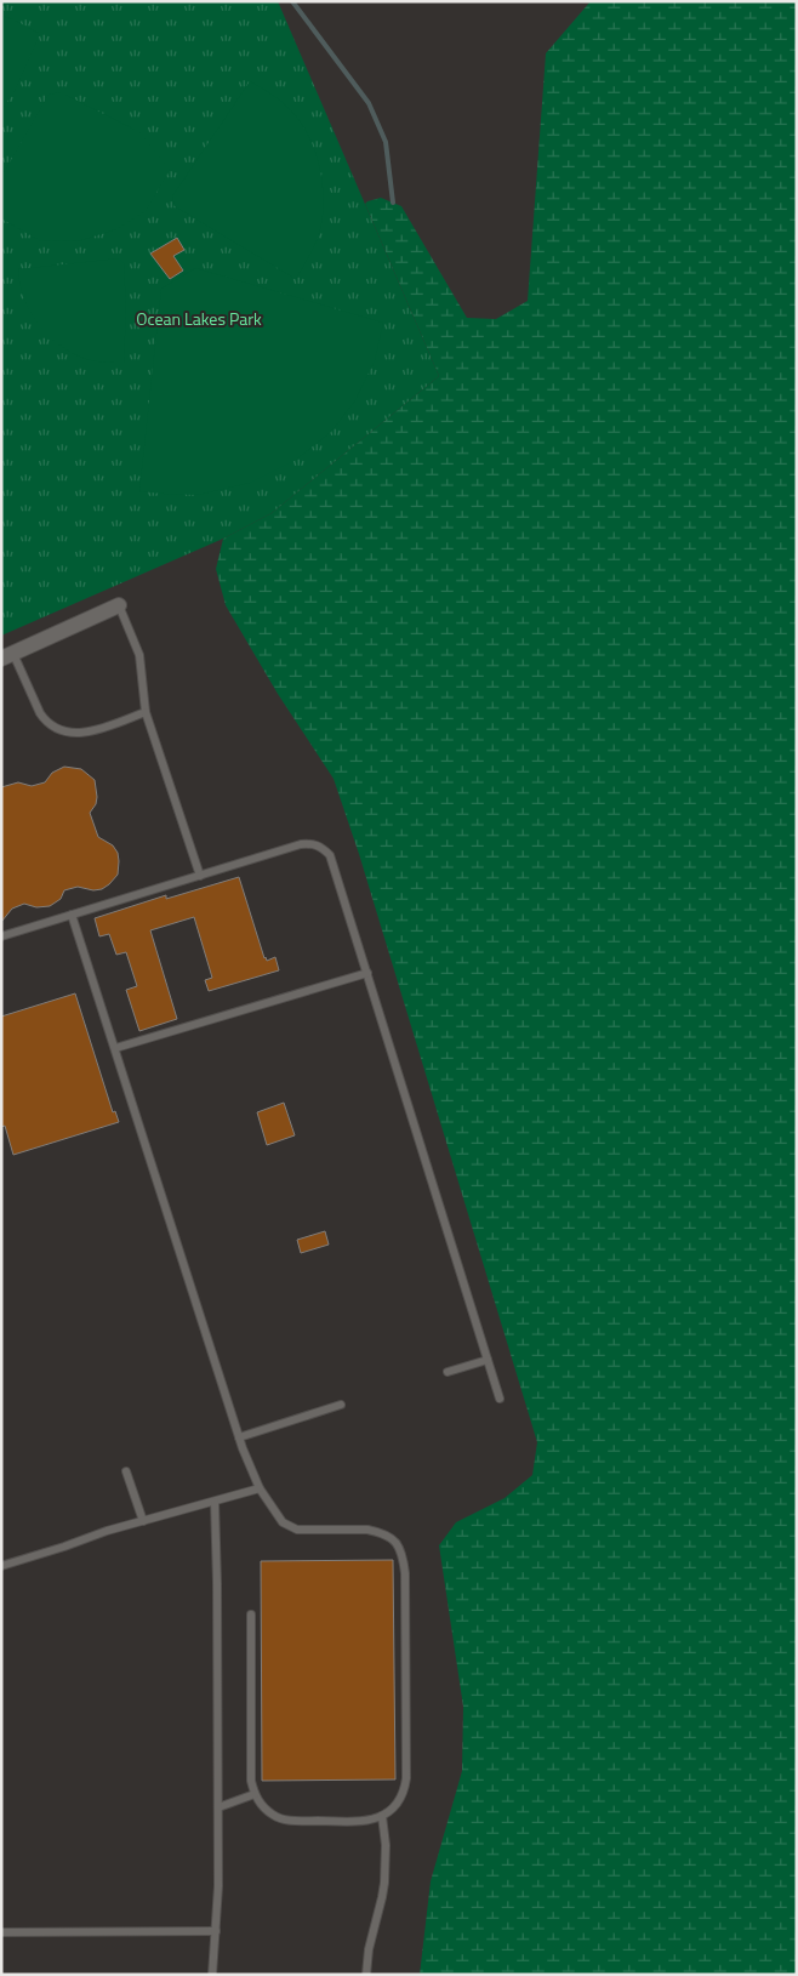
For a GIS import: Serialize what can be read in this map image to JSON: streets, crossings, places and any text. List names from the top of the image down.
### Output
{
  "parks": ["Ocean Lakes Park"]
}
